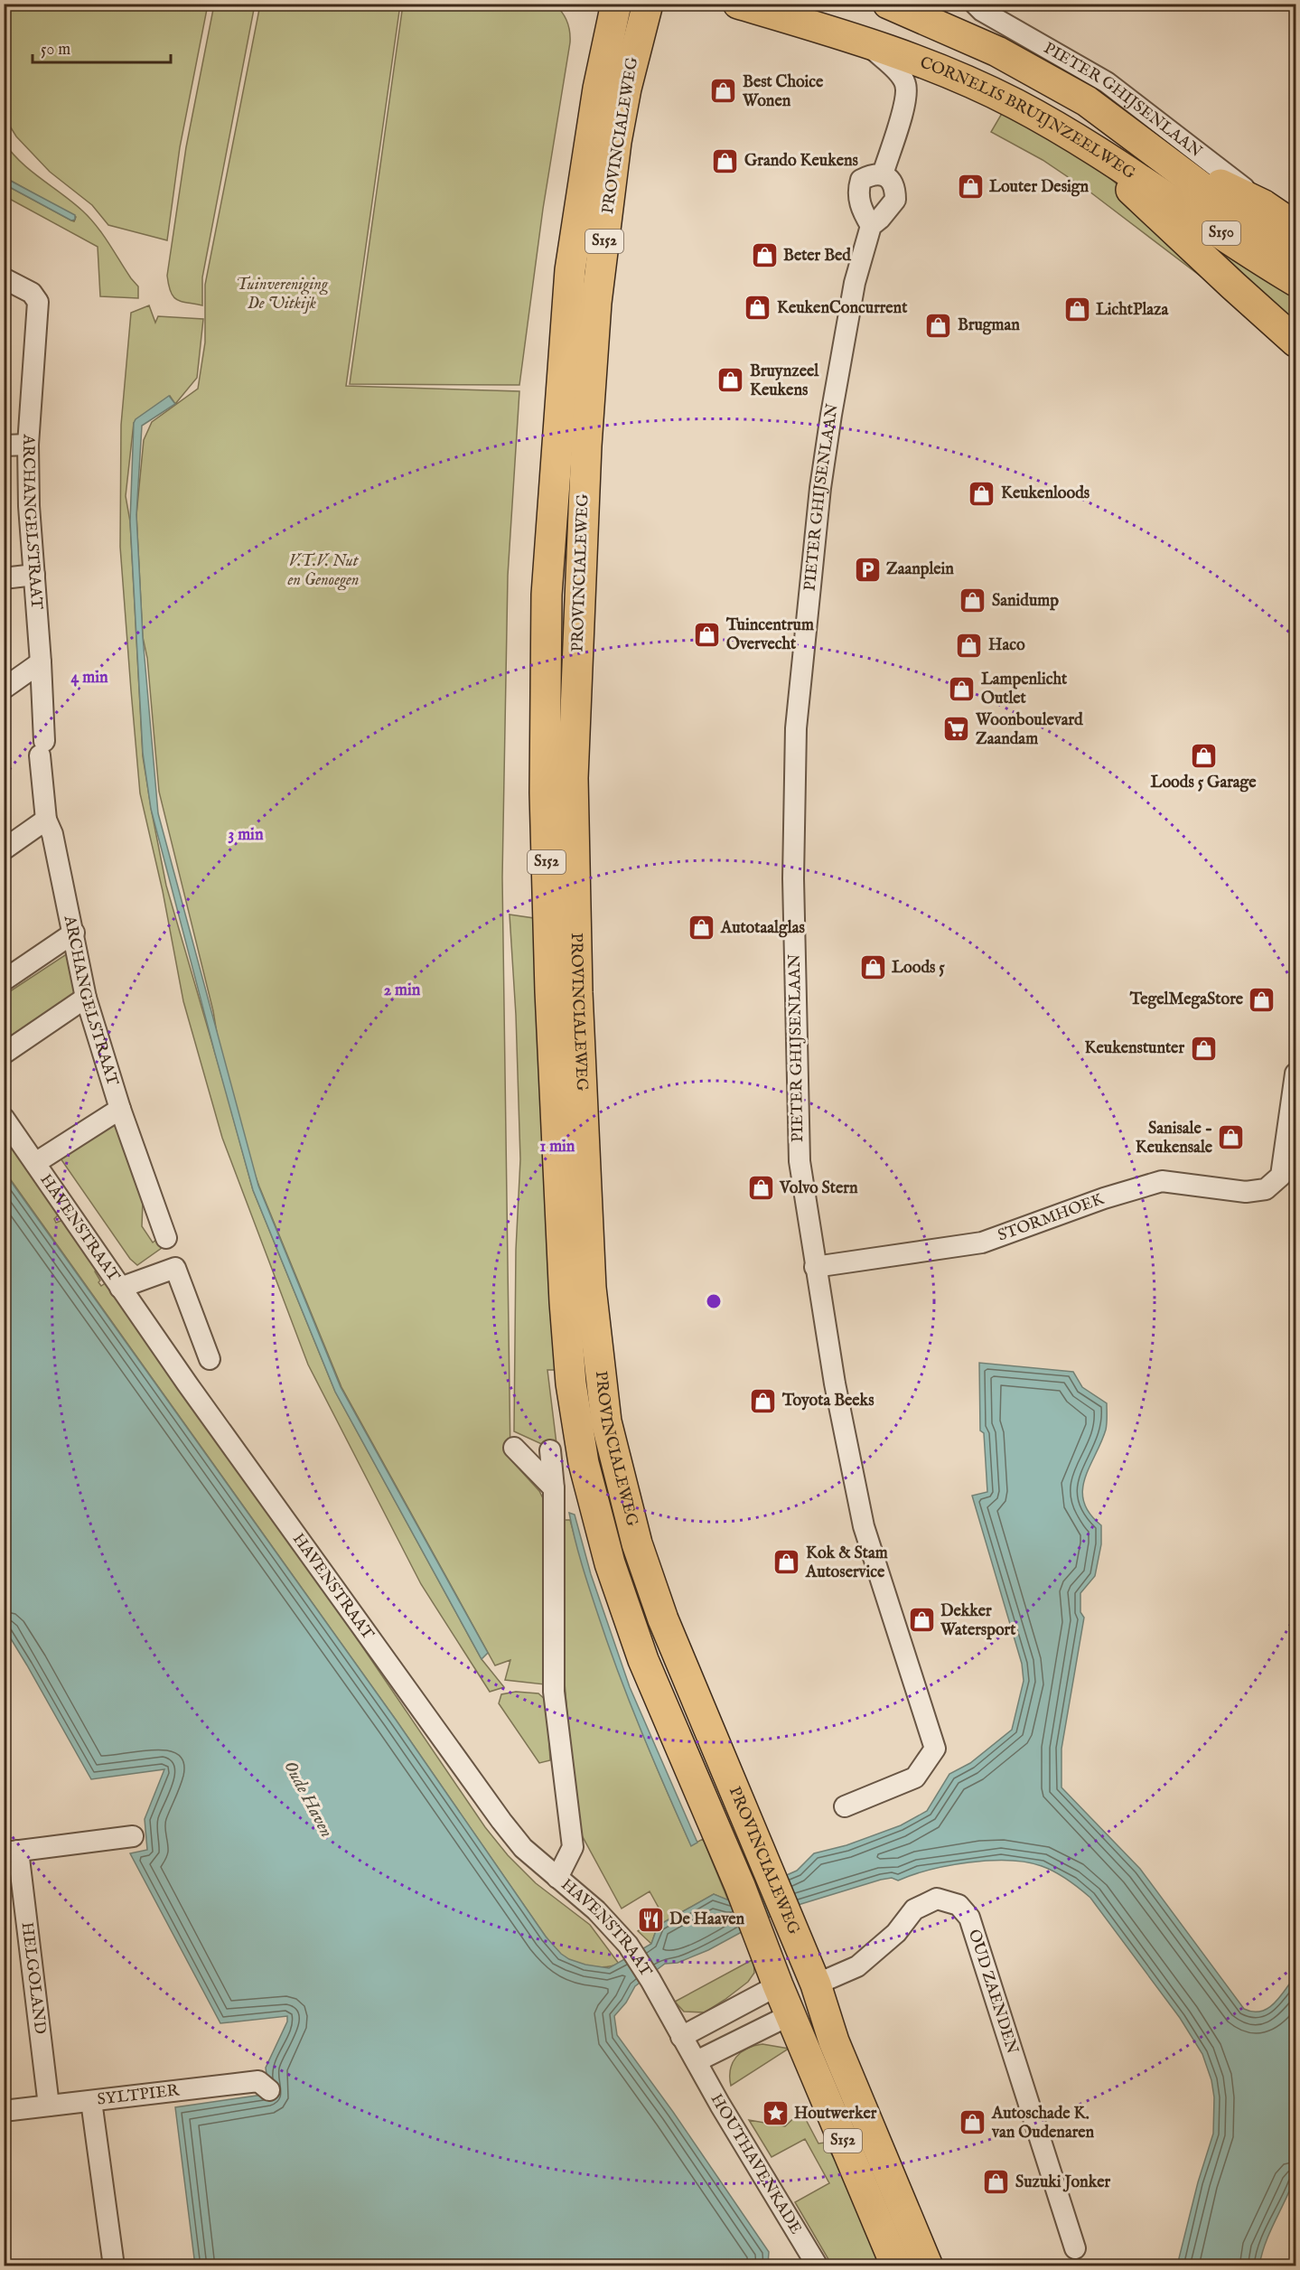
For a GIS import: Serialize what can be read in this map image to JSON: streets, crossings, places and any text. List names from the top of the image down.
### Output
{
  "streets": {
    "main road": [
      "CORNELIS BRUIJNZEELWEG",
      "PROVINCIALEWEG",
      "S150",
      "S152"
    ],
    "street": [
      "PIETER GHIJSENLAAN",
      "ARCHANGELSTRAAT",
      "STORMHOEK",
      "HAVENSTRAAT",
      "HELGOLAND",
      "OUD ZAENDEN",
      "SYLTPIER",
      "HOUTHAVENKADE"
    ]
  },
  "crossings": [
    ["PIETER GHIJSENLAAN", "STORMHOEK"],
    ["PROVINCIALEWEG", "OUD ZAENDEN"],
    ["HAVENSTRAAT", "HOUTHAVENKADE"],
    ["HELGOLAND", "SYLTPIER"]
  ],
  "water": ["Oude Haven"],
  "parks": ["Tuinvereniging De Uitkijk", "V.T.V. Nut en Genoegen"],
  "places": {
    "shop": [
      "Best Choice Wonen",
      "Grando Keukens",
      "Louter Design",
      "Beter Bed",
      "KeukenConcurrent",
      "LichtPlaza",
      "Brugman",
      "Bruynzeel Keukens",
      "Keukenloods",
      "Sanidump",
      "Tuincentrum Overvecht",
      "Haco",
      "Lampenlicht Outlet",
      "Loods 5 Garage",
      "Autotaalglas",
      "Loods 5",
      "TegelMegaStore",
      "Keukenstunter",
      "Sanisale - Keukensale",
      "Volvo Stern",
      "Toyota Beeks",
      "Kok & Stam Autoservice",
      "Dekker Watersport",
      "Autoschade K. van Oudenaren",
      "Suzuki Jonker"
    ],
    "parking": ["Zaanplein"],
    "supermarket": ["Woonboulevard Zaandam"],
    "restaurant": ["De Haaven"],
    "place": ["Houtwerker"]
  },
  "scale_bar": "50 m",
  "rings": [
    "4 min",
    "3 min",
    "2 min",
    "1 min"
  ]
}
